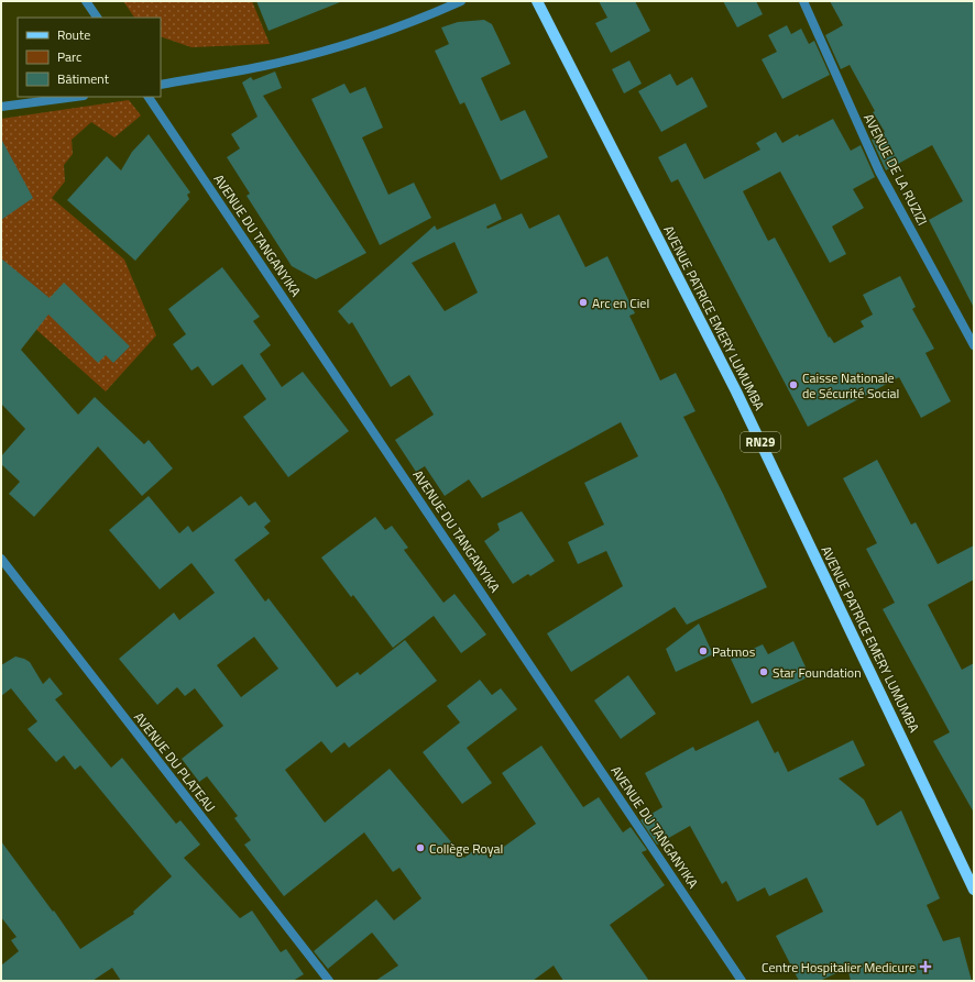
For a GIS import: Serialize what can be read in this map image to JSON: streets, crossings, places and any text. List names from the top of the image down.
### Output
{
  "streets": {
    "main road": ["AVENUE PATRICE EMERY LUMUMBA", "RN29"],
    "street": ["AVENUE DE LA RUZIZI", "AVENUE DU TANGANYIKA", "AVENUE DU PLATEAU"]
  },
  "places": {
    "other": [
      "Arc en Ciel",
      "Caisse Nationale de Sécurité Social",
      "Patmos",
      "Star Foundation",
      "Collège Royal"
    ],
    "health": ["Centre Hospitalier Medicure"]
  },
  "legend": ["Route", "Parc", "Bâtiment"]
}
